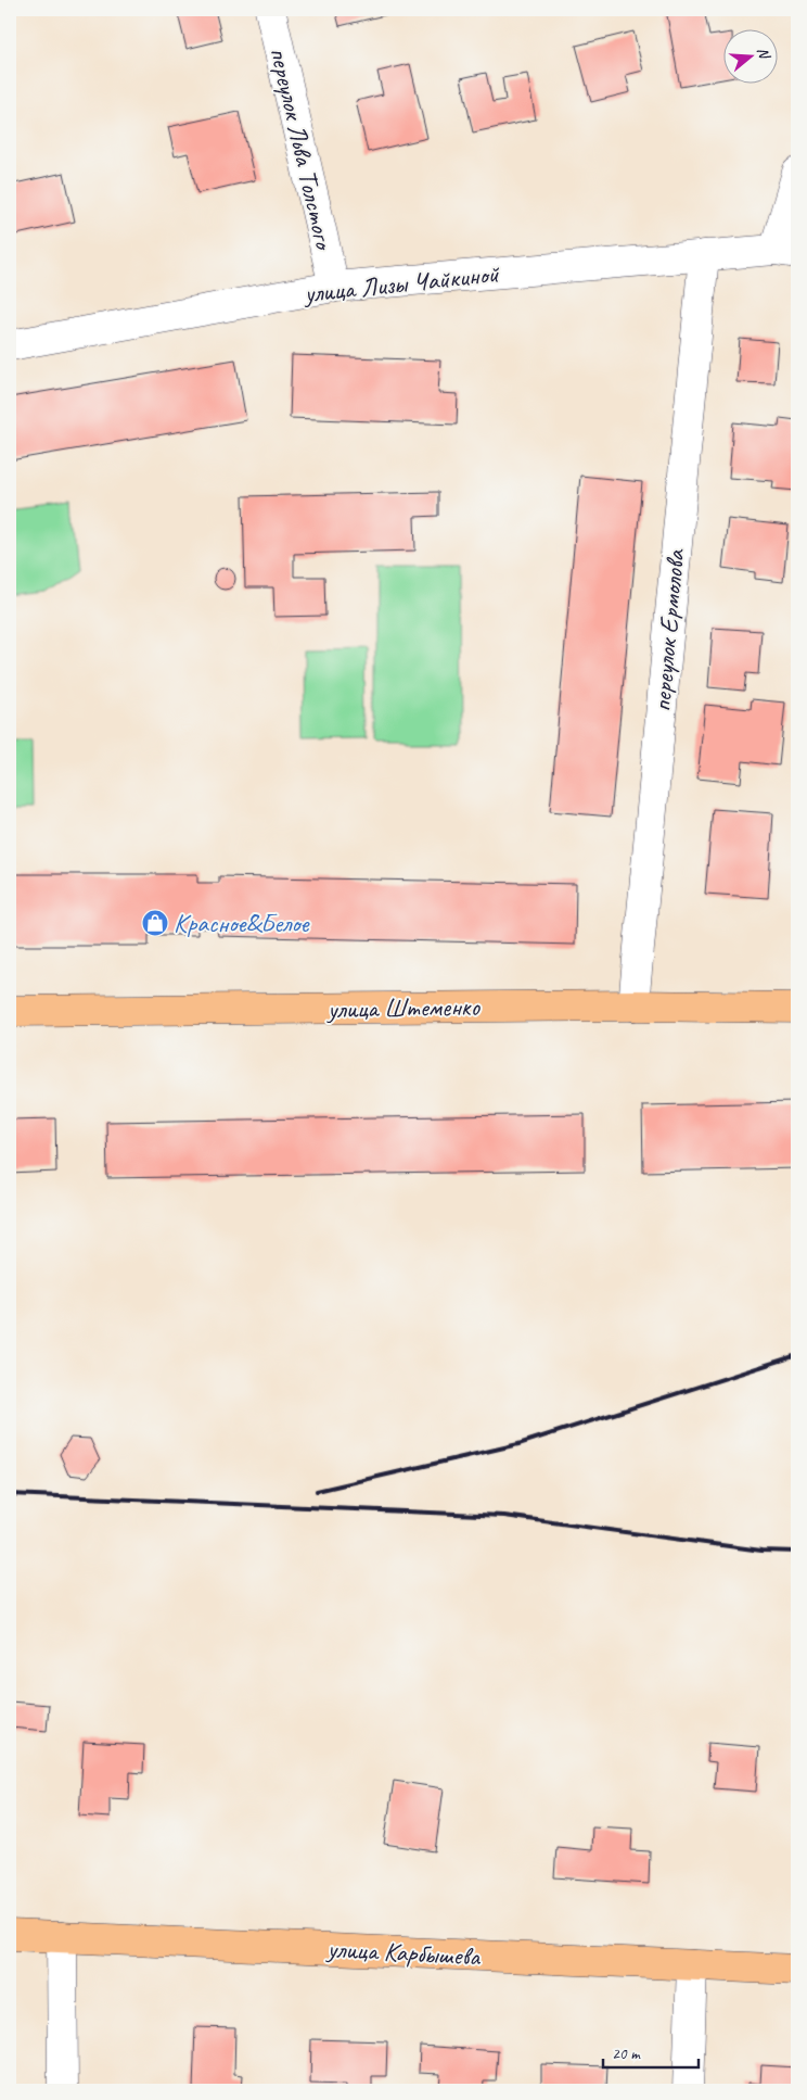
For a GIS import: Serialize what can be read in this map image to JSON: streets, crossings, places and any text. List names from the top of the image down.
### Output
{
  "streets": {
    "main road": ["улица Штеменко", "улица Карбышева"],
    "street": ["переулок Льва Толстого", "улица Лизы Чайкиной", "переулок Ермолова"]
  },
  "crossings": [
    ["переулок Льва Толстого", "улица Лизы Чайкиной"],
    ["улица Лизы Чайкиной", "переулок Ермолова"],
    ["переулок Ермолова", "улица Штеменко"]
  ],
  "places": {
    "shop": ["Красное&Белое"]
  },
  "scale_bar": "20 m",
  "north": "right"
}
